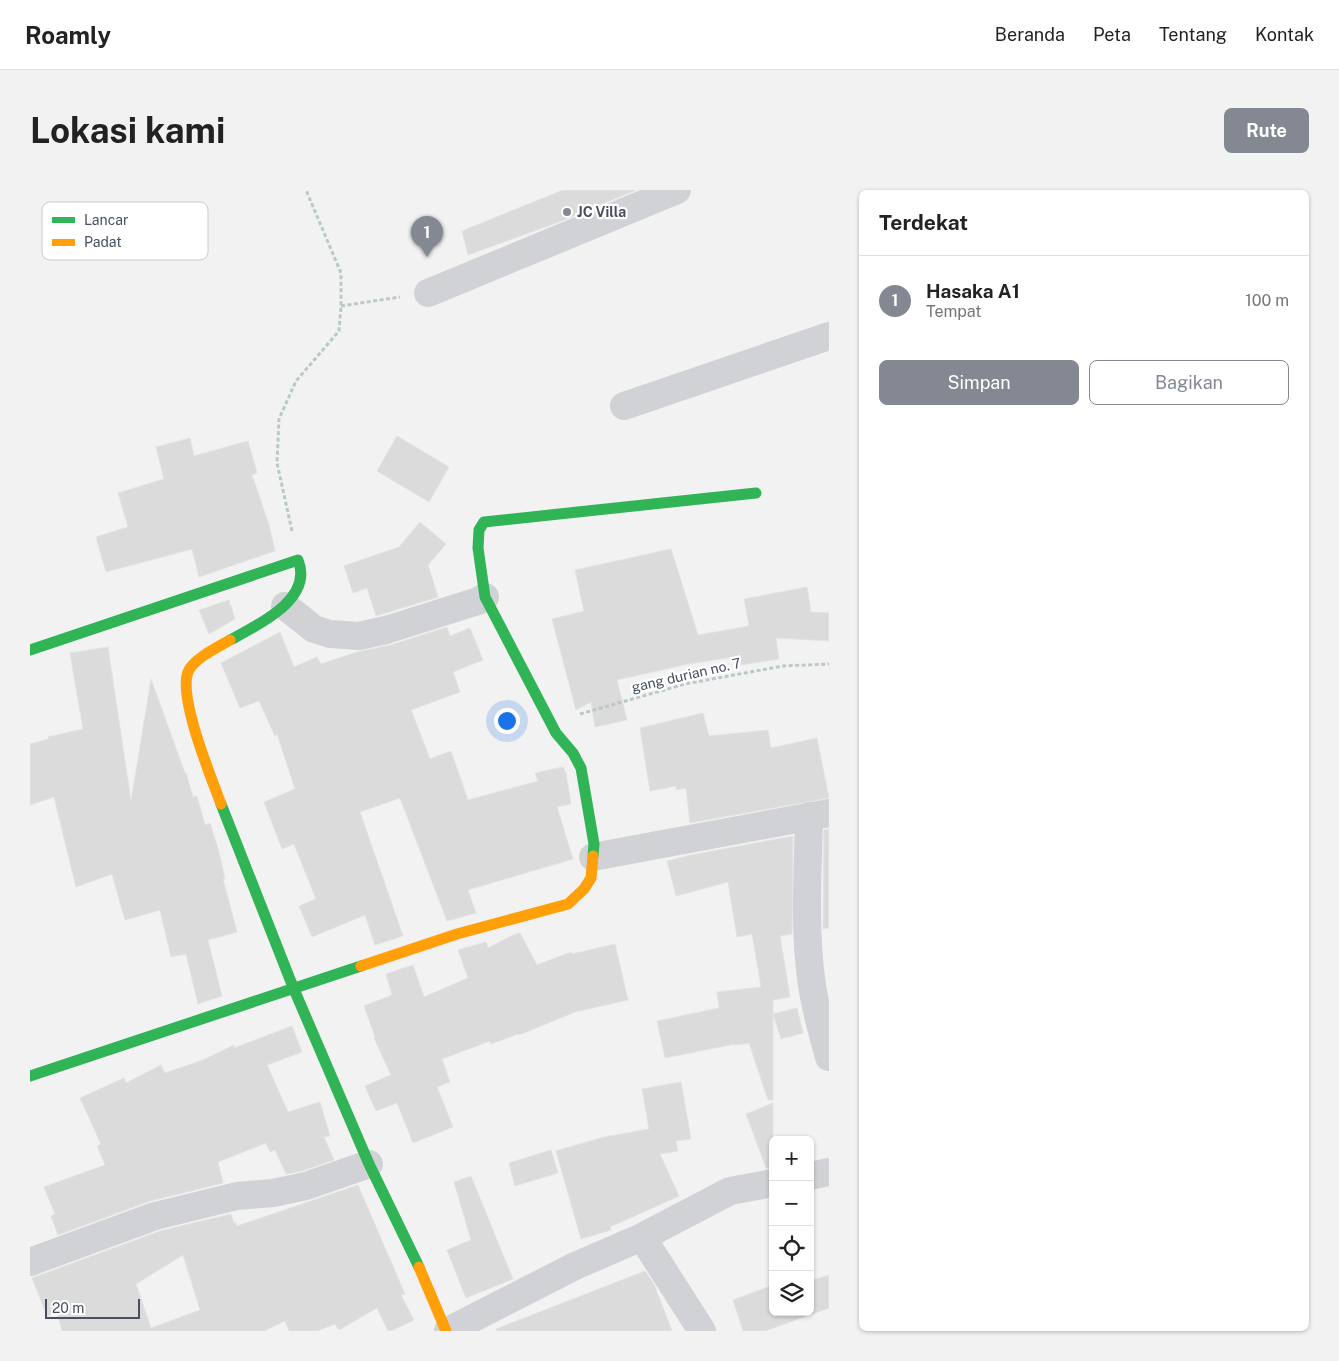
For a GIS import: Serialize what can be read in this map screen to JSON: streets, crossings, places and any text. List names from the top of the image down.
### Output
{
  "streets": {
    "path": ["gang durian no. 7"]
  },
  "places": ["JC Villa"],
  "legend": ["Lancar", "Padat"],
  "scale_bar": "20 m",
  "page": {
    "header": "Roamly",
    "nav": [
      "Beranda",
      "Peta",
      "Tentang",
      "Kontak"
    ],
    "buttons": [
      "Rute",
      ["Simpan", "Bagikan"]
    ],
    "title": "Lokasi kami",
    "heading": "Terdekat",
    "pins": "1",
    "list": [
      {
        "mark": "1",
        "name": "Hasaka A1",
        "note": "Tempat",
        "value": "100 m"
      }
    ],
    "map_buttons": ["+", "−"],
    "scale": "20 m"
  }
}
